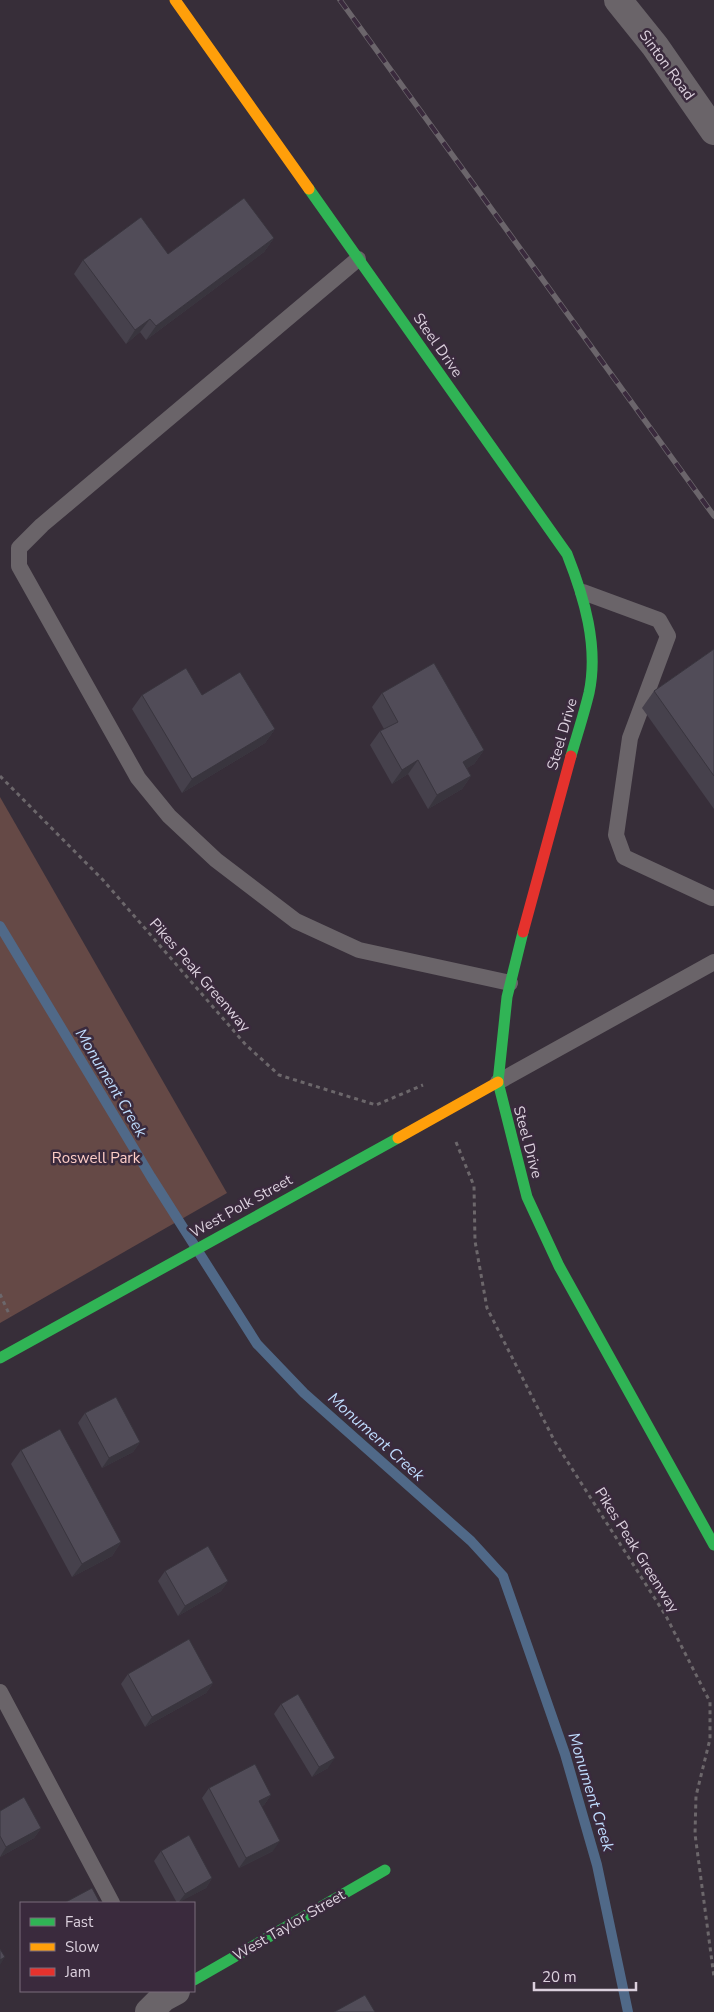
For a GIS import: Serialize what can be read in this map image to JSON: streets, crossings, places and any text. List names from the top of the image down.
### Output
{
  "streets": {
    "street": [
      "Sinton Road",
      "Steel Drive",
      "West Polk Street",
      "West Taylor Street"
    ],
    "path": ["Pikes Peak Greenway"]
  },
  "crossings": [
    ["Steel Drive", "West Polk Street"]
  ],
  "water": ["Monument Creek"],
  "parks": ["Roswell Park"],
  "legend": ["Fast", "Slow", "Jam"],
  "scale_bar": "20 m"
}
